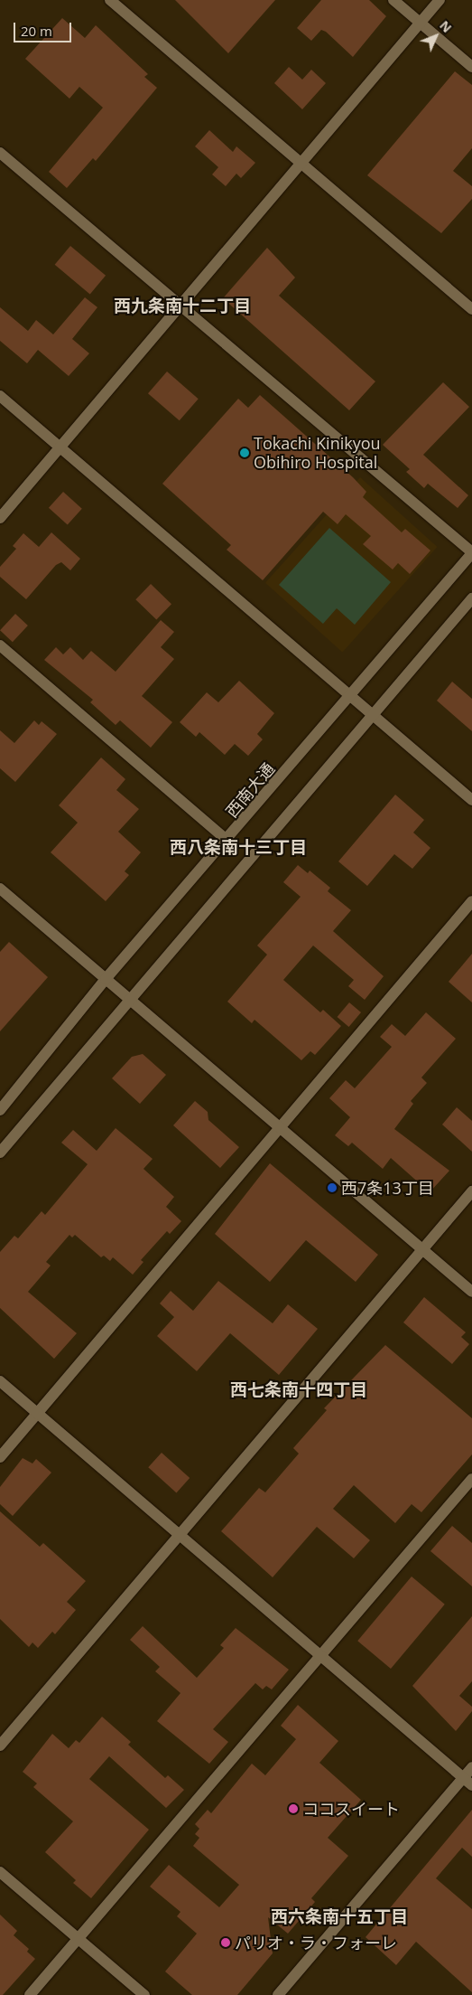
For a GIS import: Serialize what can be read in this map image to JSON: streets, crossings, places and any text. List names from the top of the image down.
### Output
{
  "streets": {
    "street": ["西南大通"]
  },
  "districts": [
    "西九条南十二丁目",
    "西八条南十三丁目",
    "西七条南十四丁目",
    "西六条南十五丁目"
  ],
  "places": [
    "Tokachi Kinikyou Obihiro Hospital",
    "西7条13丁目",
    "ココスイート",
    "パリオ・ラ・フォーレ"
  ],
  "scale_bar": "20 m",
  "north": "top right"
}
